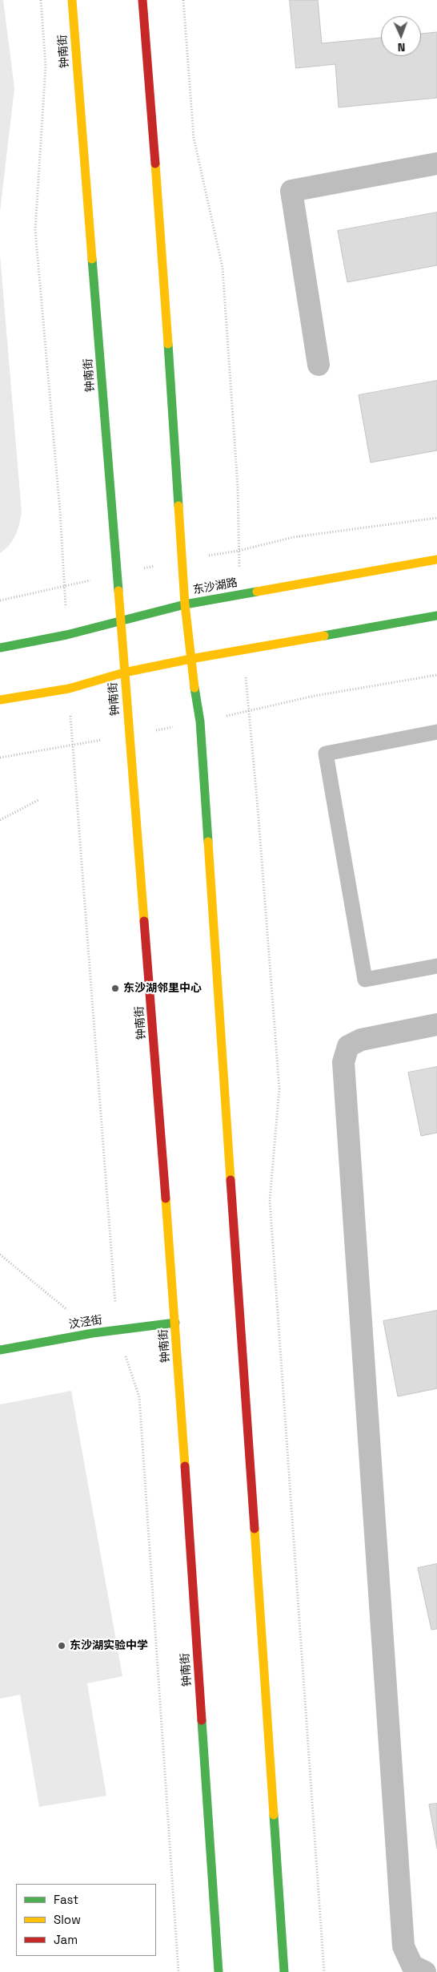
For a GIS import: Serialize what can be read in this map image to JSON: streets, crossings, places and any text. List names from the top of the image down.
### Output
{
  "streets": {
    "main road": ["钟南街", "东沙湖路", "汶泾街"]
  },
  "crossings": [
    ["钟南街", "东沙湖路"],
    ["钟南街", "汶泾街"]
  ],
  "places": ["东沙湖邻里中心", "东沙湖实验中学"],
  "legend": ["Fast", "Slow", "Jam"],
  "north": "bottom"
}
